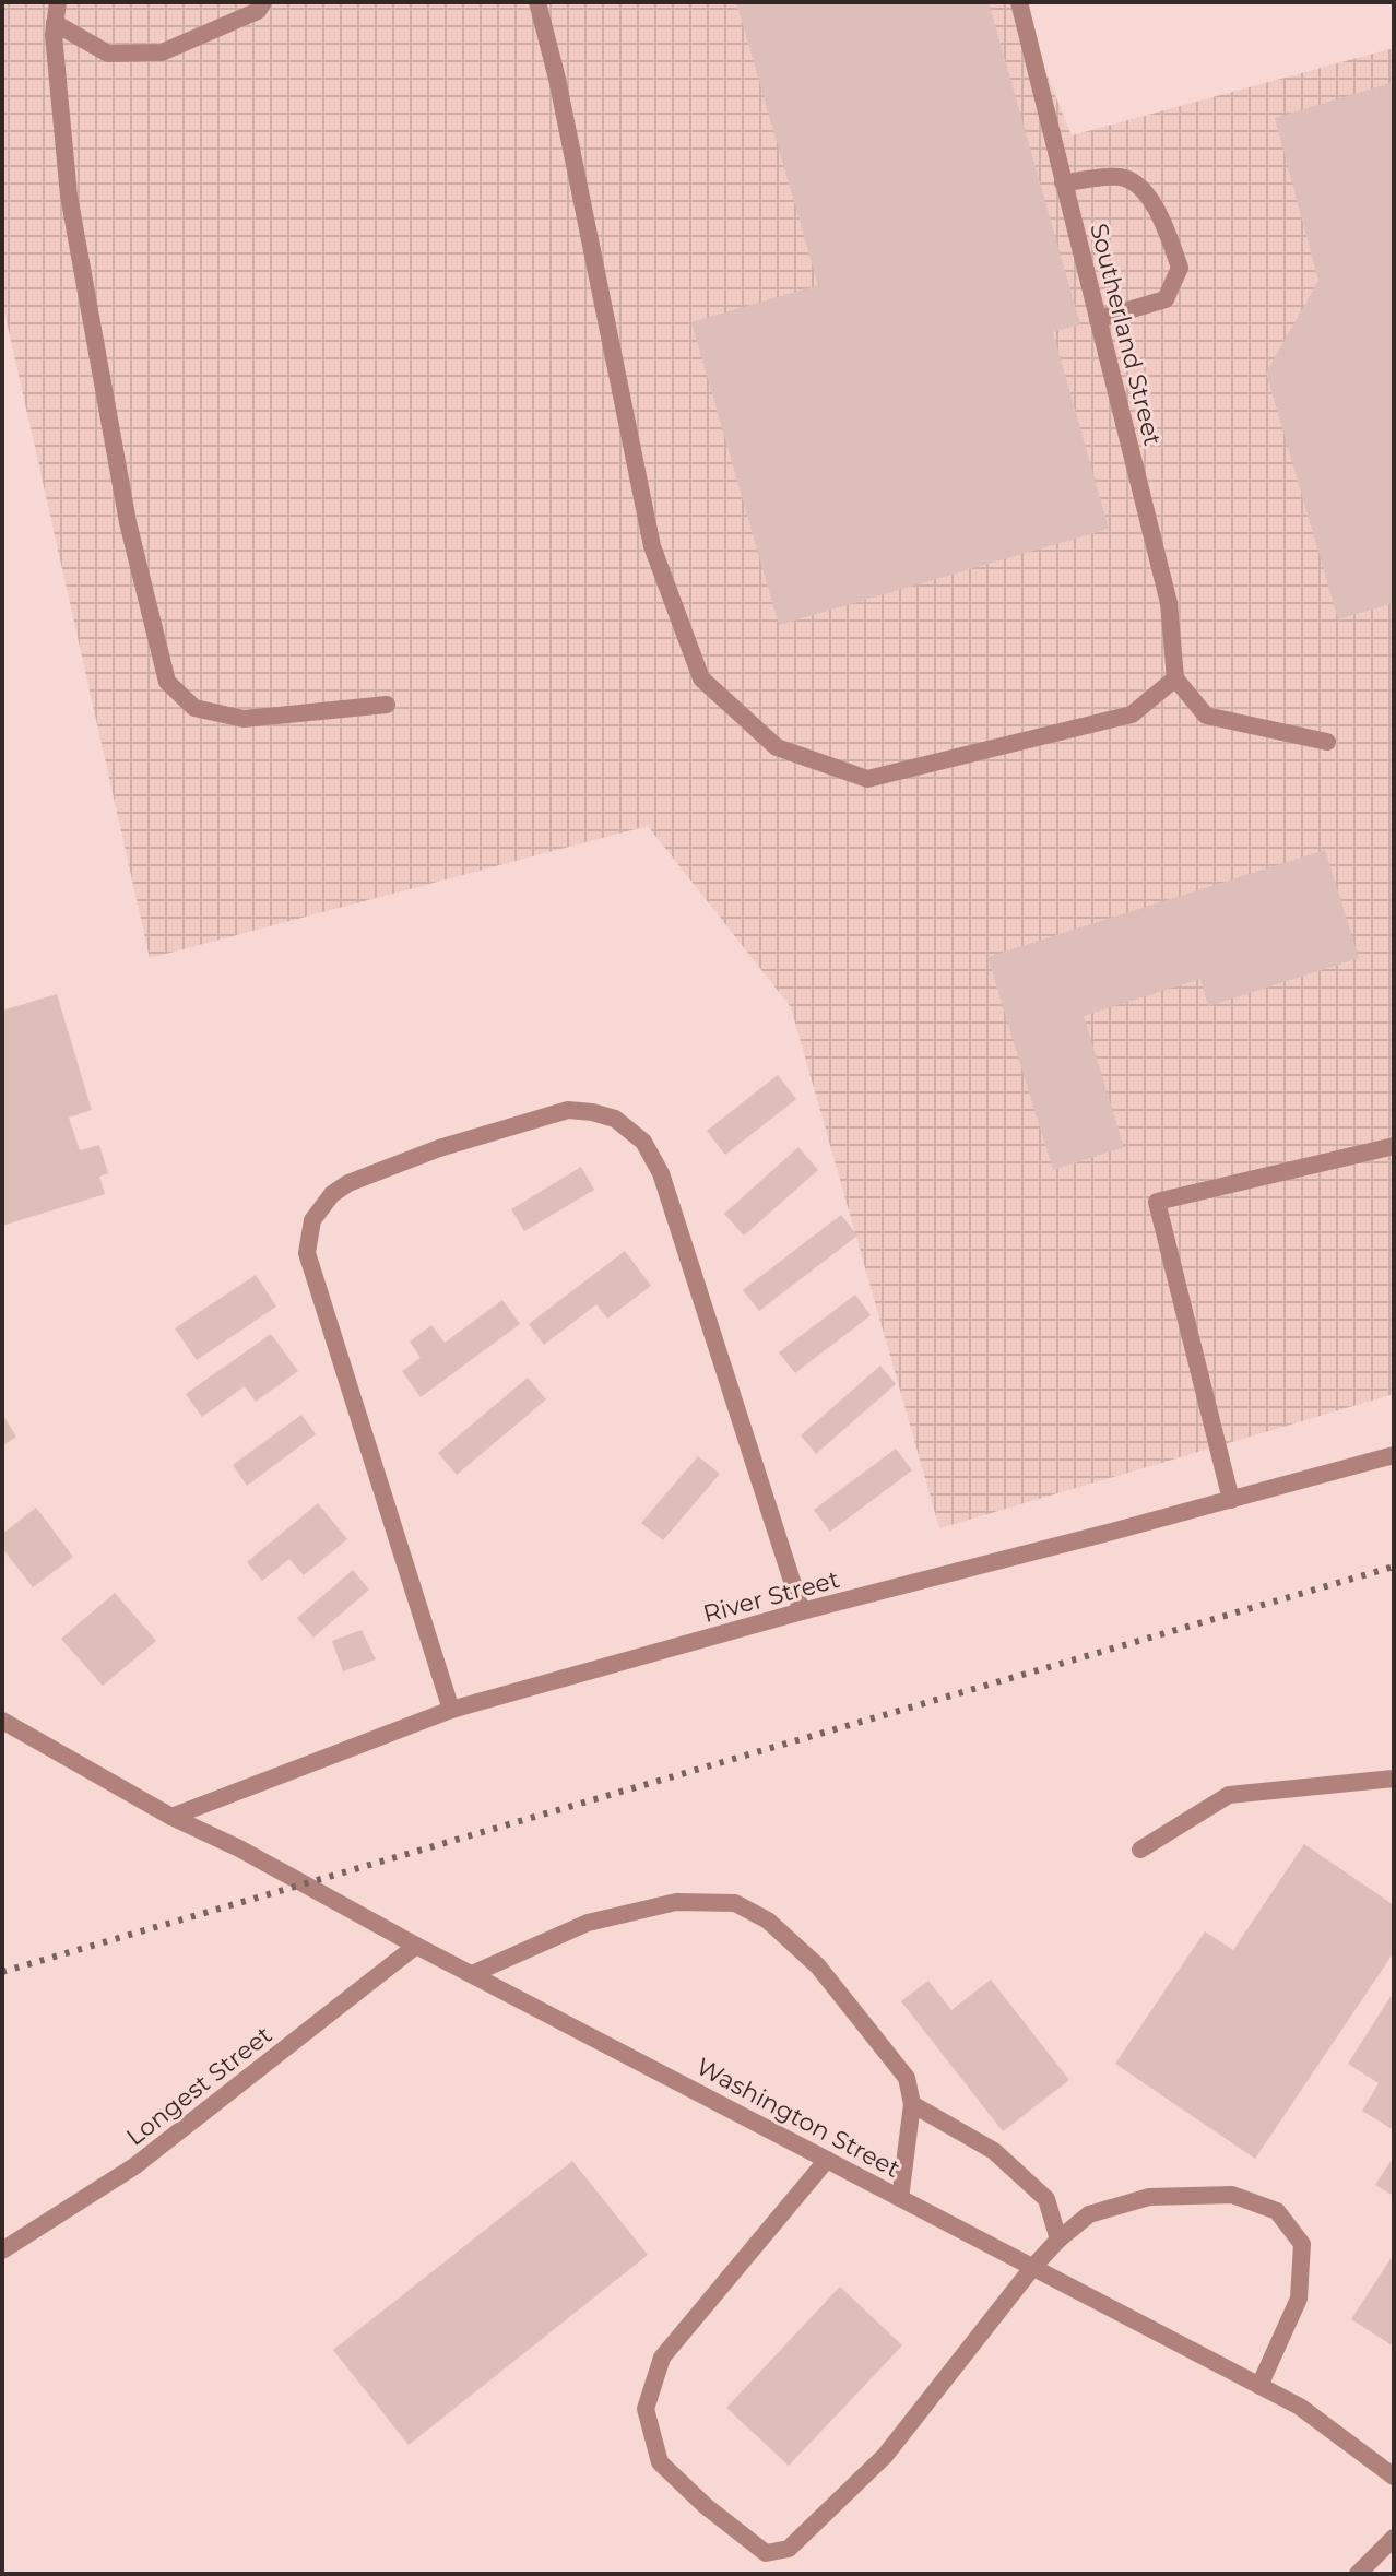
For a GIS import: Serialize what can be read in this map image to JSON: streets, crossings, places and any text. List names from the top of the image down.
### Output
{
  "streets": {
    "street": [
      "Southerland Street",
      "River Street",
      "Longest Street",
      "Washington Street"
    ]
  },
  "crossings": [
    ["River Street", "Washington Street"],
    ["Longest Street", "Washington Street"]
  ]
}
